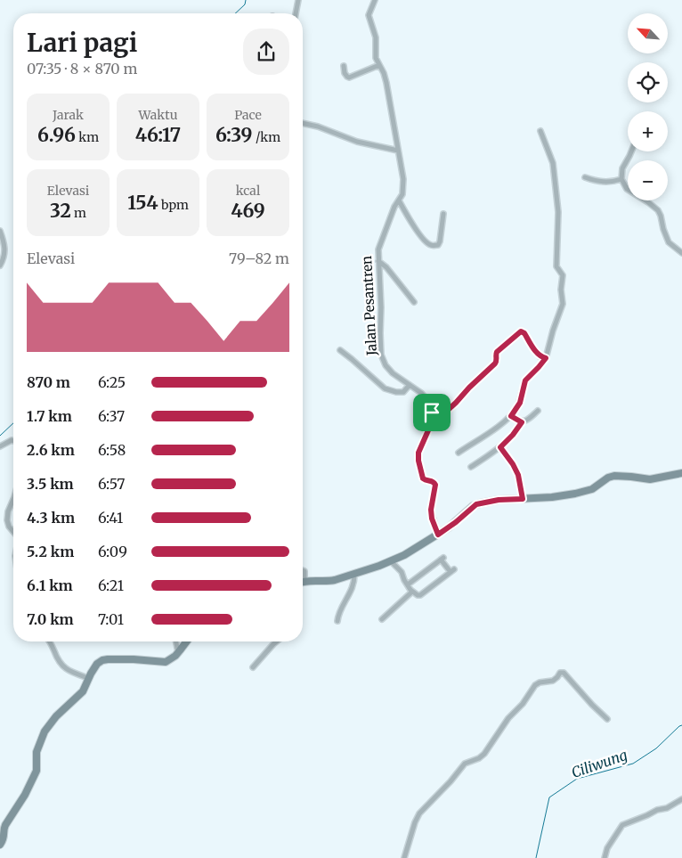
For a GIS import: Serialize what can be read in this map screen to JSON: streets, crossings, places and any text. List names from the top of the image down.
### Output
{
  "streets": {
    "street": ["Jalan Pesantren"]
  },
  "water": ["Ciliwung"],
  "north": "top left",
  "page": {
    "map_buttons": ["+", "−"],
    "heading": ["Lari pagi", "07:35 · 8 × 870 m"],
    "stats": [
      ["Jarak", "6.96 km"],
      ["Waktu", "46:17"],
      ["Pace", "6:39 /km"],
      ["Elevasi", "32 m"],
      ["154 bpm"],
      ["kcal", "469"]
    ],
    "chart": ["Elevasi", "79–82 m"],
    "list": [
      {
        "name": "870 m",
        "note": "6:25"
      },
      {
        "name": "1.7 km",
        "note": "6:37"
      },
      {
        "name": "2.6 km",
        "note": "6:58"
      },
      {
        "name": "3.5 km",
        "note": "6:57"
      },
      {
        "name": "4.3 km",
        "note": "6:41"
      },
      {
        "name": "5.2 km",
        "note": "6:09"
      },
      {
        "name": "6.1 km",
        "note": "6:21"
      },
      {
        "name": "7.0 km",
        "note": "7:01"
      }
    ]
  }
}
